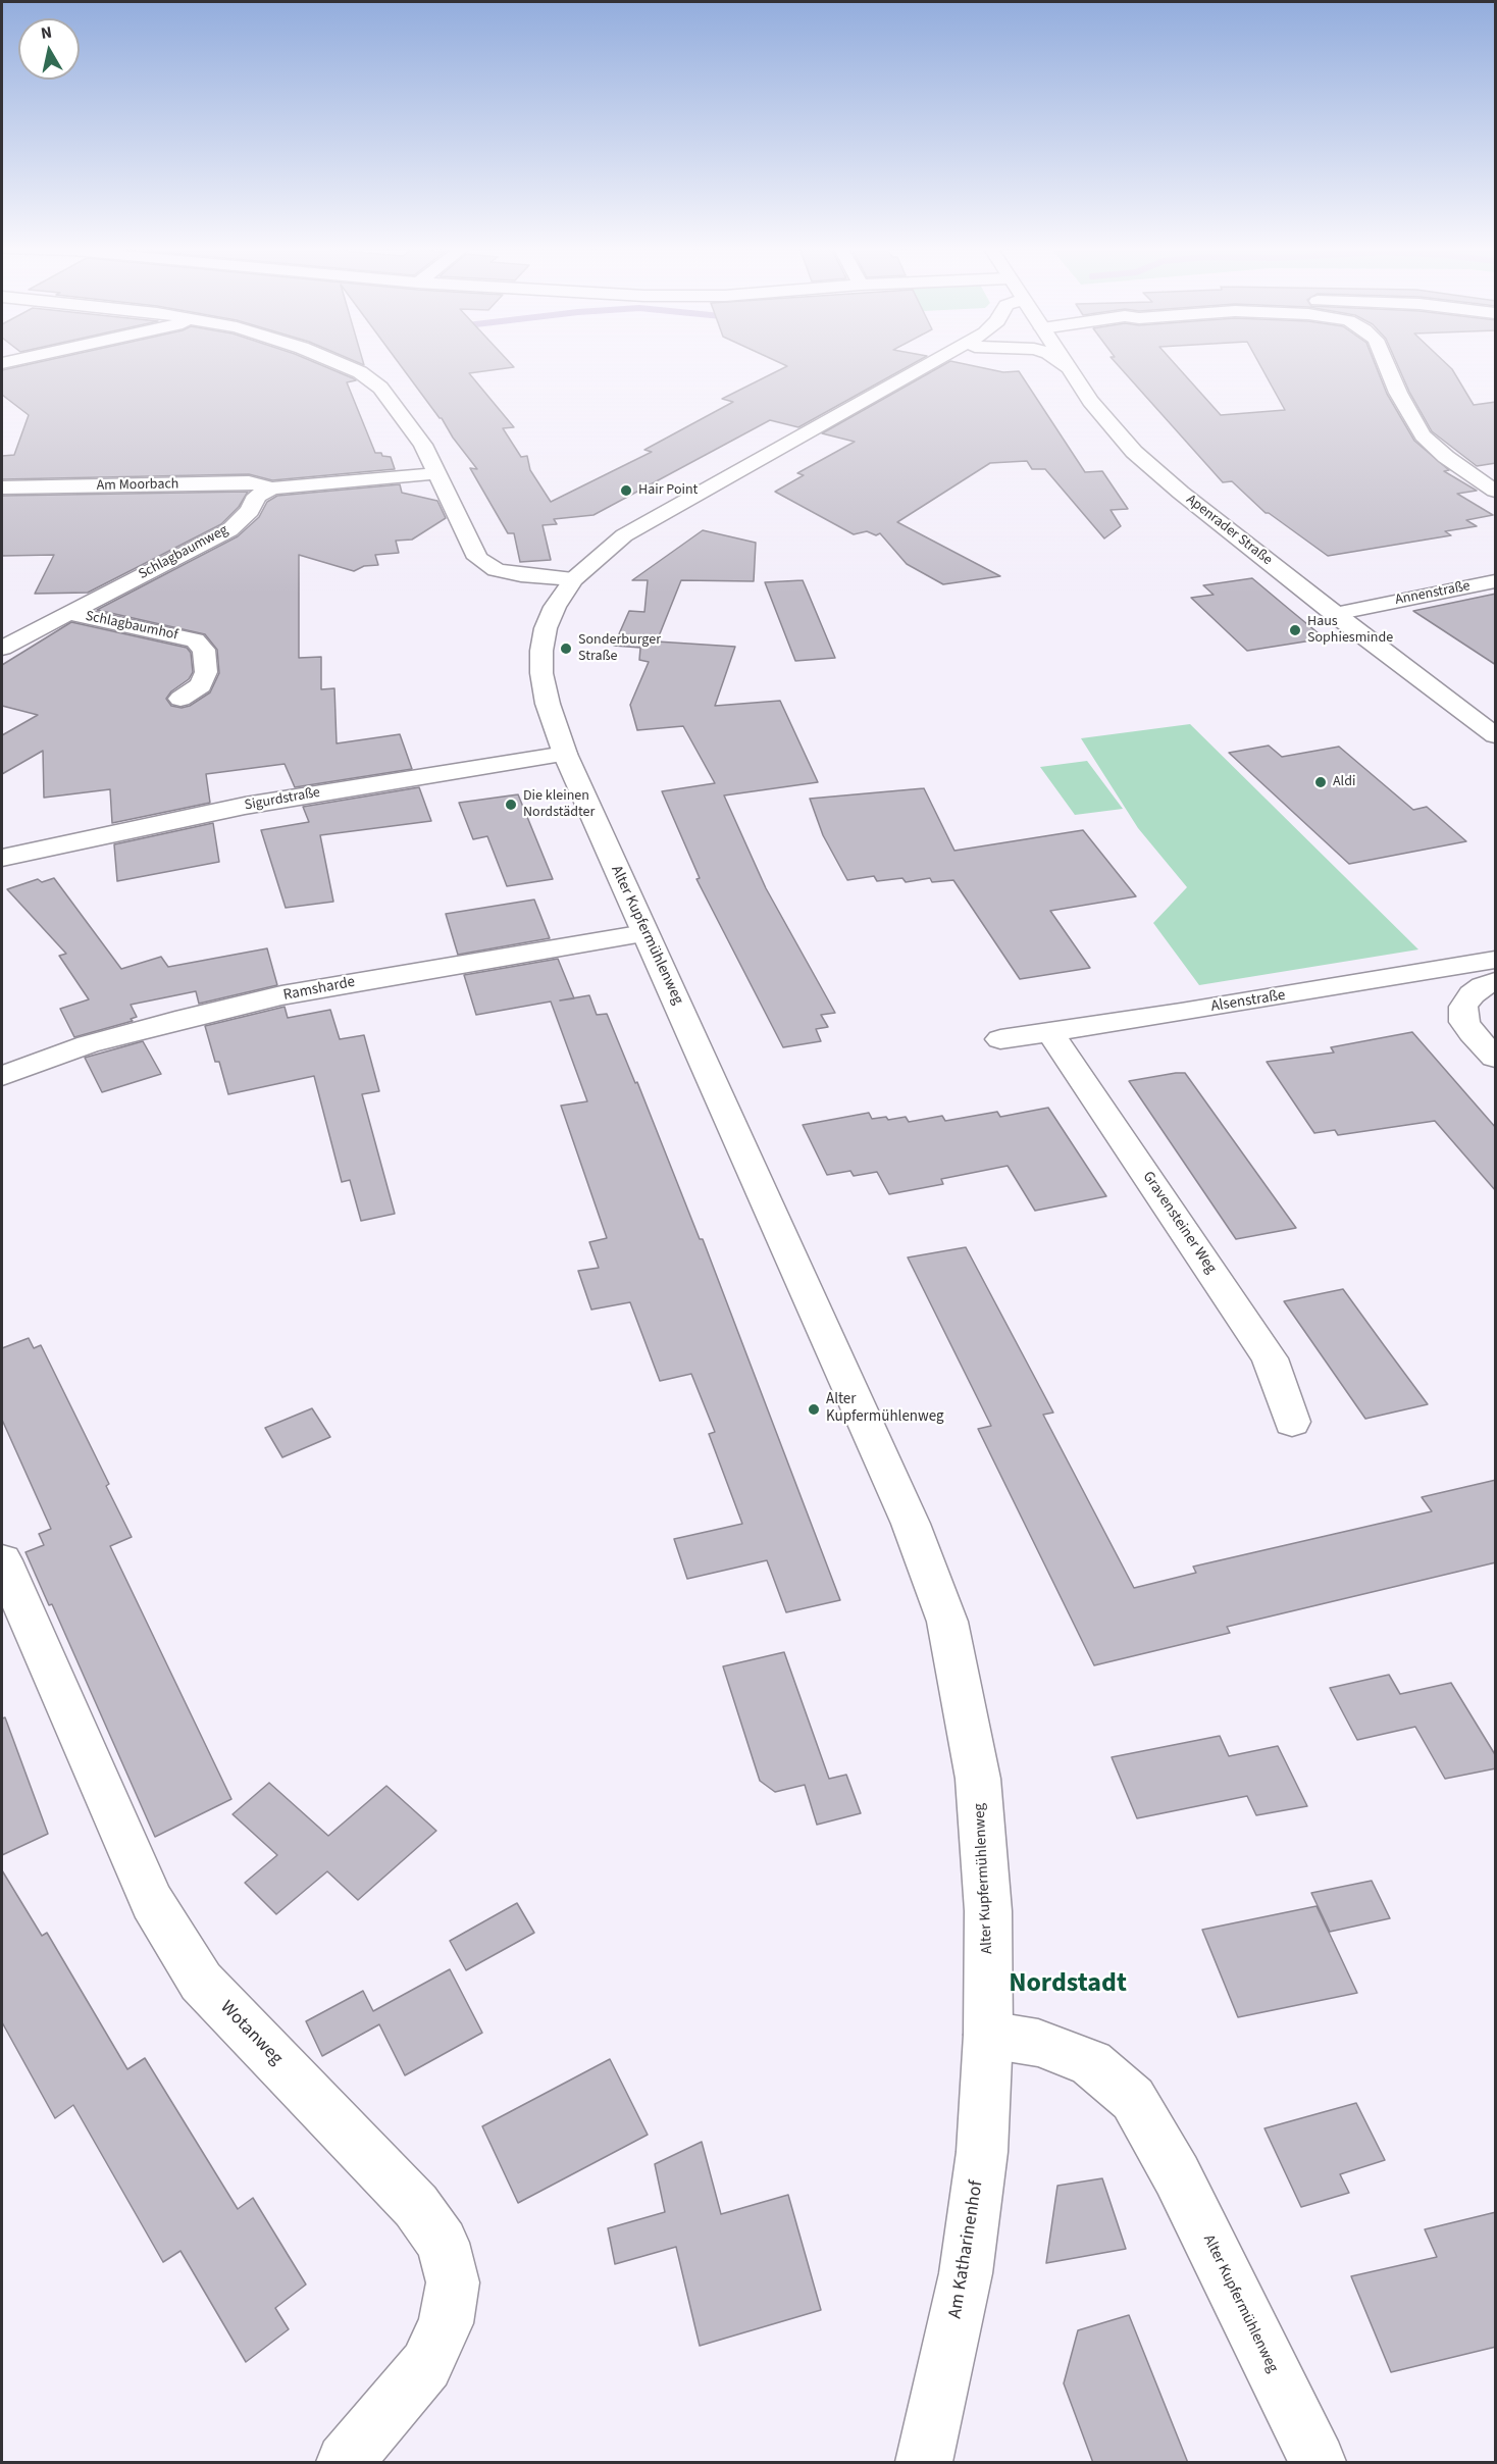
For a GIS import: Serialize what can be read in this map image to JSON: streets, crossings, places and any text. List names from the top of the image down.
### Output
{
  "streets": {
    "street": [
      "Am Moorbach",
      "Apenrader Straße",
      "Schlagbaumweg",
      "Annenstraße",
      "Schlagbaumhof",
      "Sigurdstraße",
      "Alter Kupfermühlenweg",
      "Ramsharde",
      "Alsenstraße",
      "Gravensteiner Weg",
      "Wotanweg",
      "Am Katharinenhof"
    ]
  },
  "crossings": [
    ["Am Moorbach", "Schlagbaumweg"],
    ["Apenrader Straße", "Annenstraße"],
    ["Schlagbaumweg", "Schlagbaumhof"],
    ["Sigurdstraße", "Alter Kupfermühlenweg"],
    ["Alter Kupfermühlenweg", "Ramsharde"],
    ["Alter Kupfermühlenweg", "Am Katharinenhof"],
    ["Alsenstraße", "Gravensteiner Weg"]
  ],
  "districts": ["Nordstadt"],
  "places": [
    "Hair Point",
    "Haus Sophiesminde",
    "Sonderburger Straße",
    "Aldi",
    "Die kleinen Nordstädter",
    "Alter Kupfermühlenweg"
  ],
  "north": "top"
}
